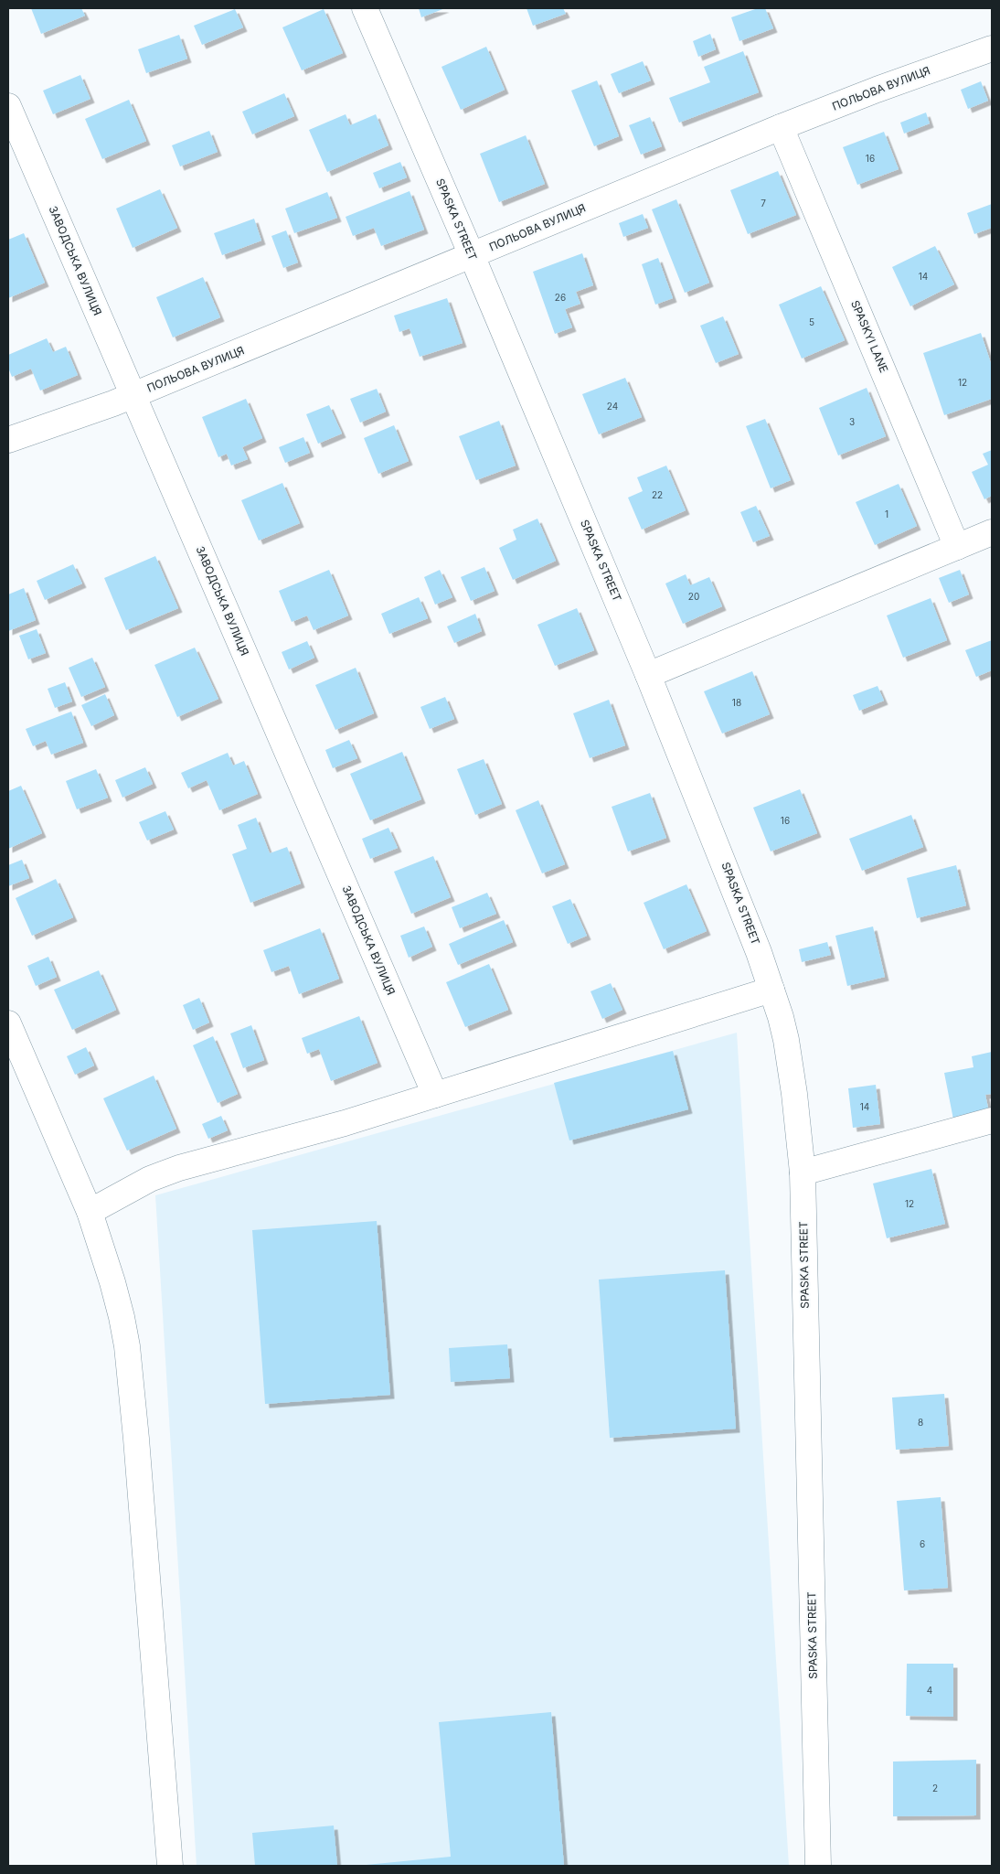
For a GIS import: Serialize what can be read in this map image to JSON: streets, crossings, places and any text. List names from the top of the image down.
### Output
{
  "streets": {
    "street": [
      "ПОЛЬОВА ВУЛИЦЯ",
      "SPASKA STREET",
      "ЗАВОДСЬКА ВУЛИЦЯ",
      "SPASKYI LANE"
    ]
  },
  "crossings": [
    ["ПОЛЬОВА ВУЛИЦЯ", "SPASKA STREET"],
    ["ПОЛЬОВА ВУЛИЦЯ", "ЗАВОДСЬКА ВУЛИЦЯ"],
    ["ПОЛЬОВА ВУЛИЦЯ", "SPASKYI LANE"]
  ],
  "house_numbers": [
    "16",
    "7",
    "14",
    "26",
    "5",
    "12",
    "24",
    "3",
    "22",
    "1",
    "20",
    "18",
    "16",
    "14",
    "12",
    "8",
    "6",
    "4",
    "2"
  ]
}
